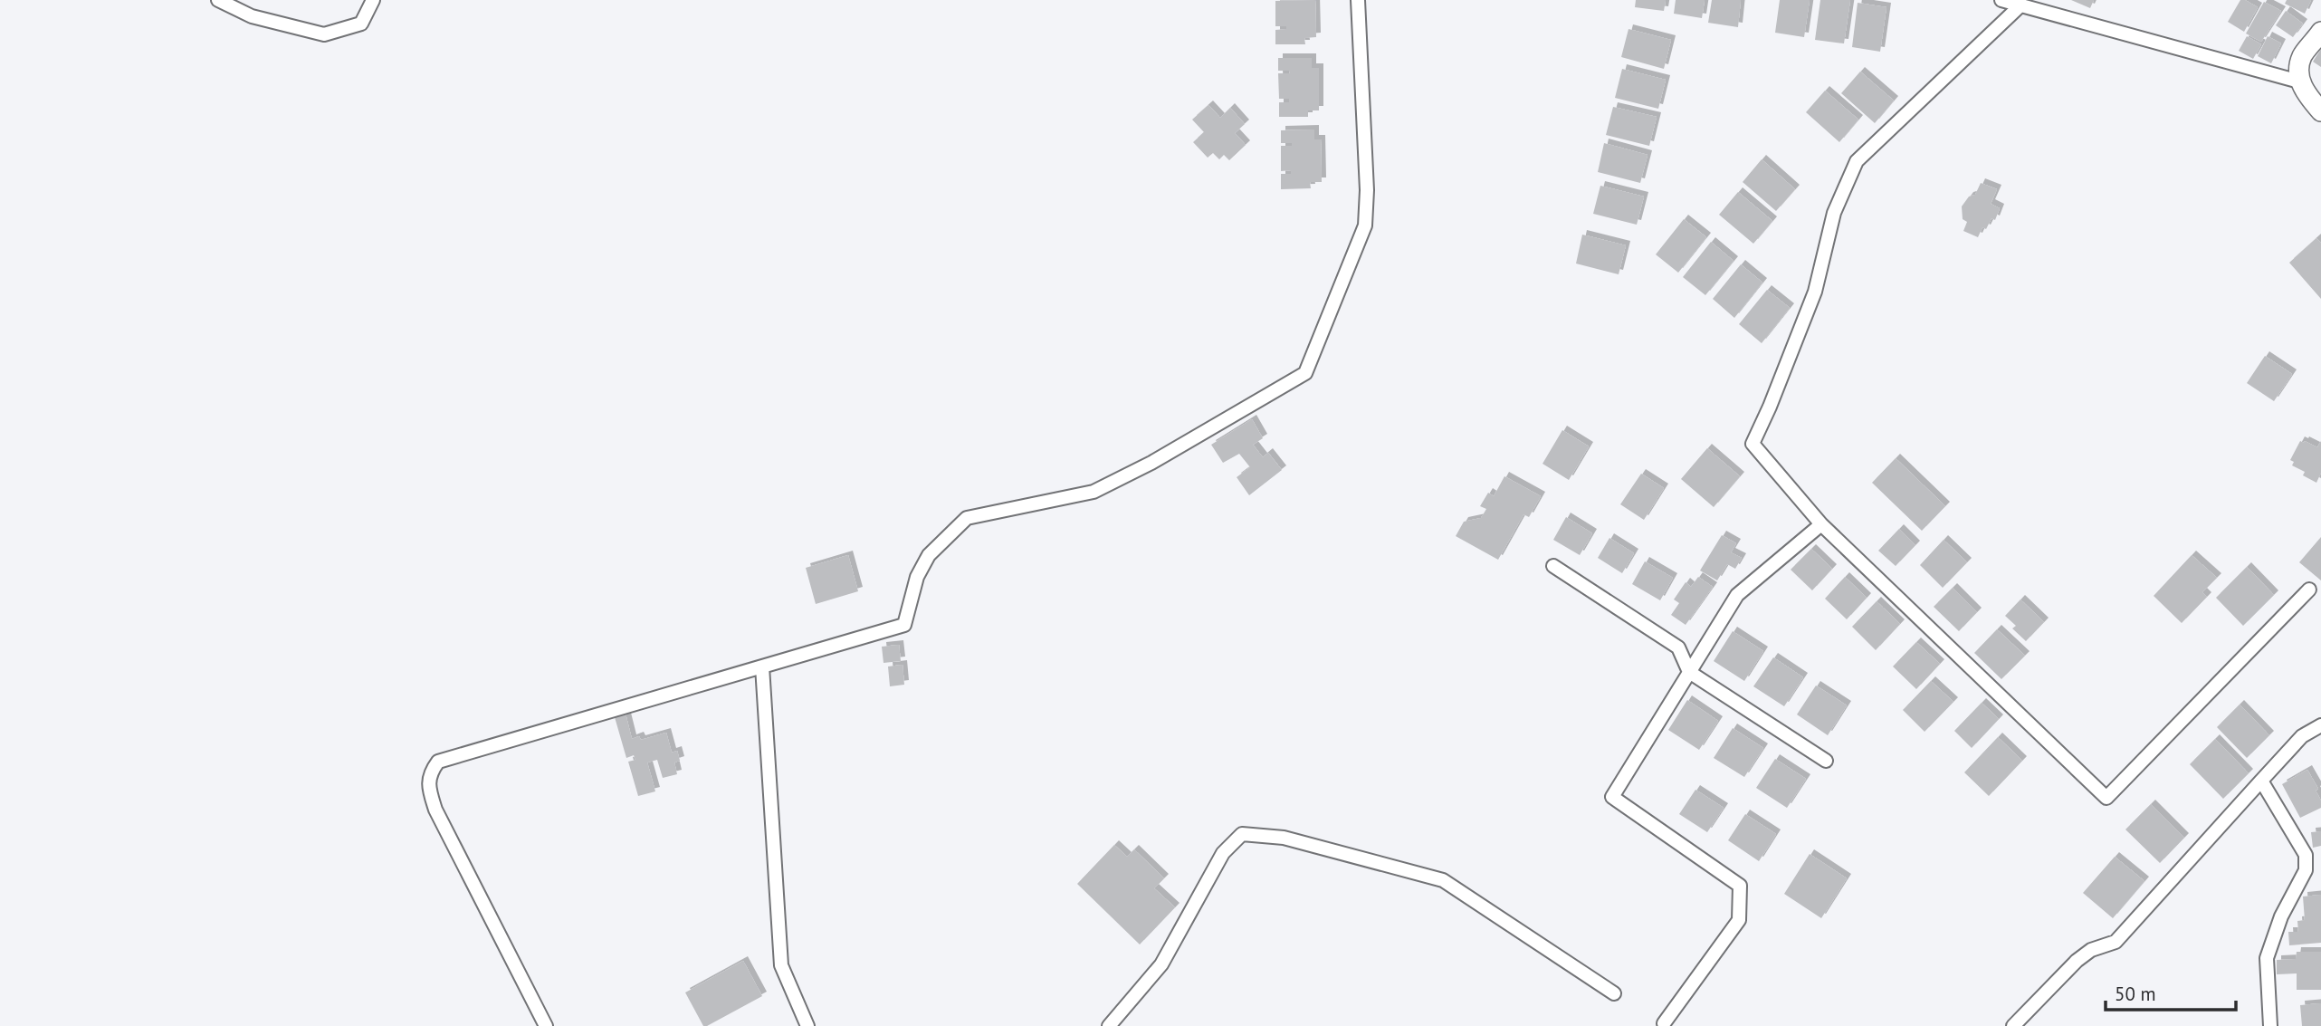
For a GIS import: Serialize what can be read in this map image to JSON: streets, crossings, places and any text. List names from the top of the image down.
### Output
{
  "scale_bar": "50 m"
}
